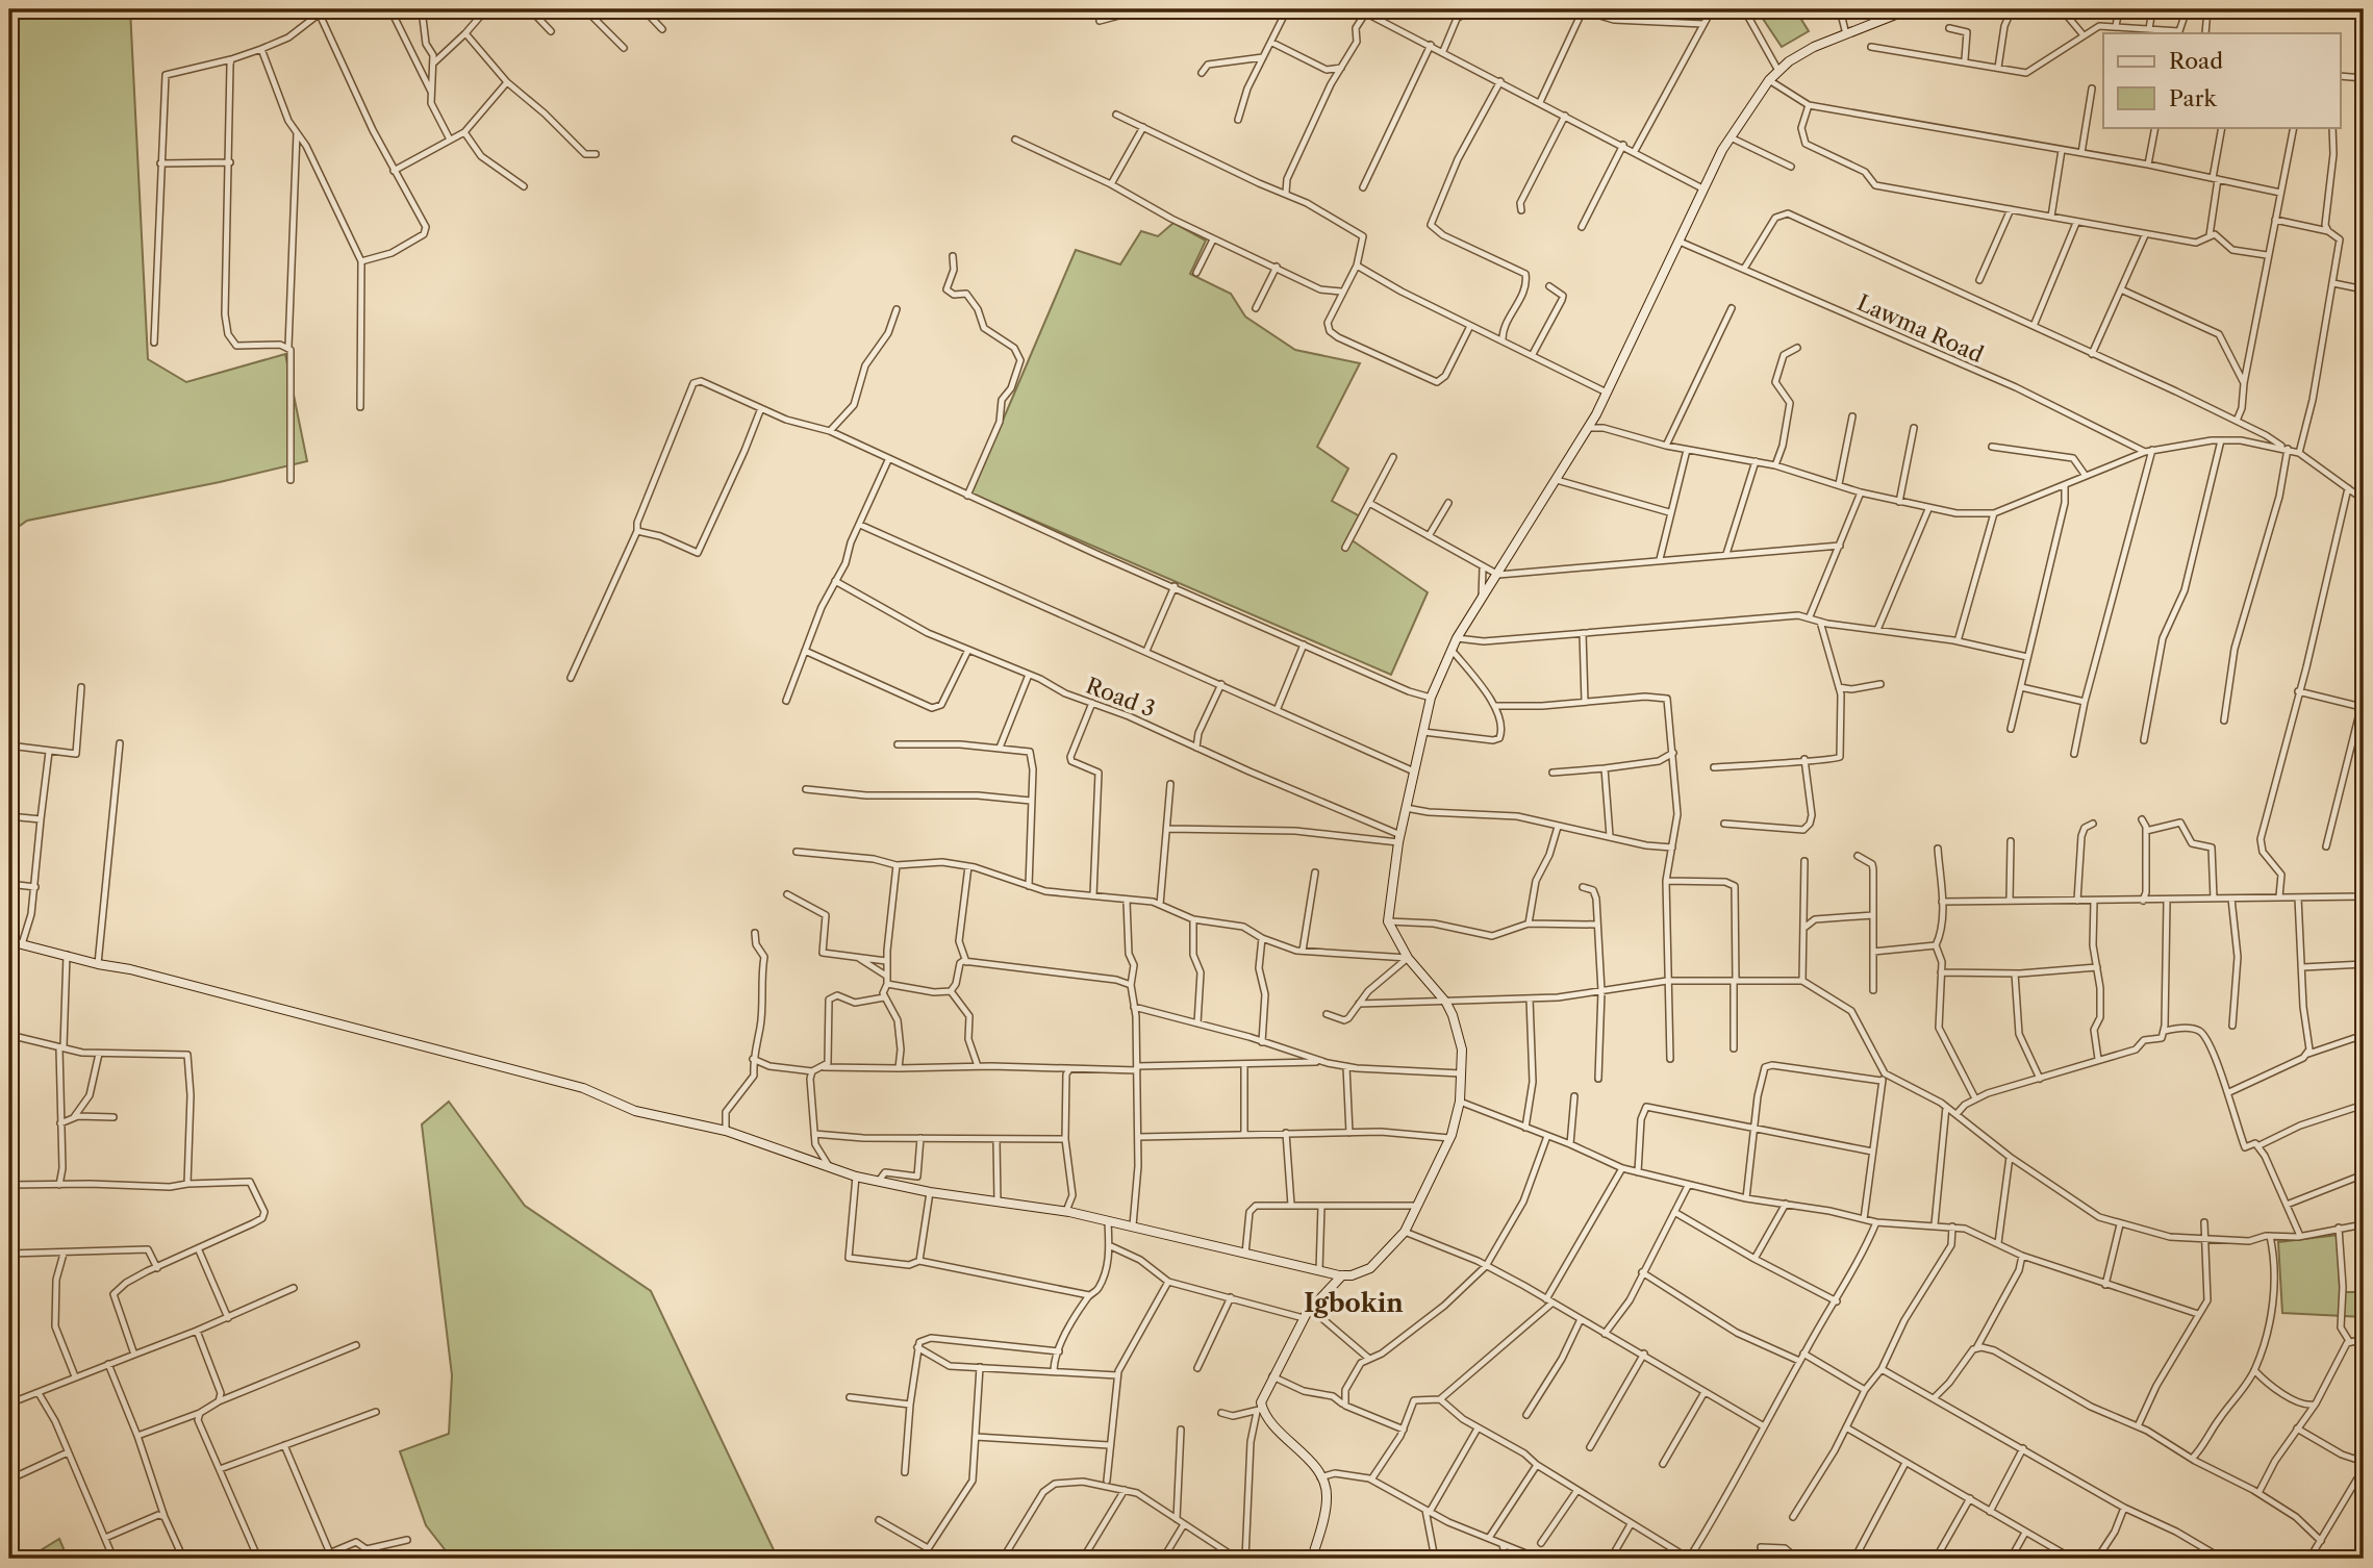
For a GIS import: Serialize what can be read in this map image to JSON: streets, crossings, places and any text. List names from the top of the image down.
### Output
{
  "streets": {
    "street": ["Lawma Road", "Road 3"]
  },
  "districts": ["Igbokin"],
  "legend": ["Road", "Park"]
}
